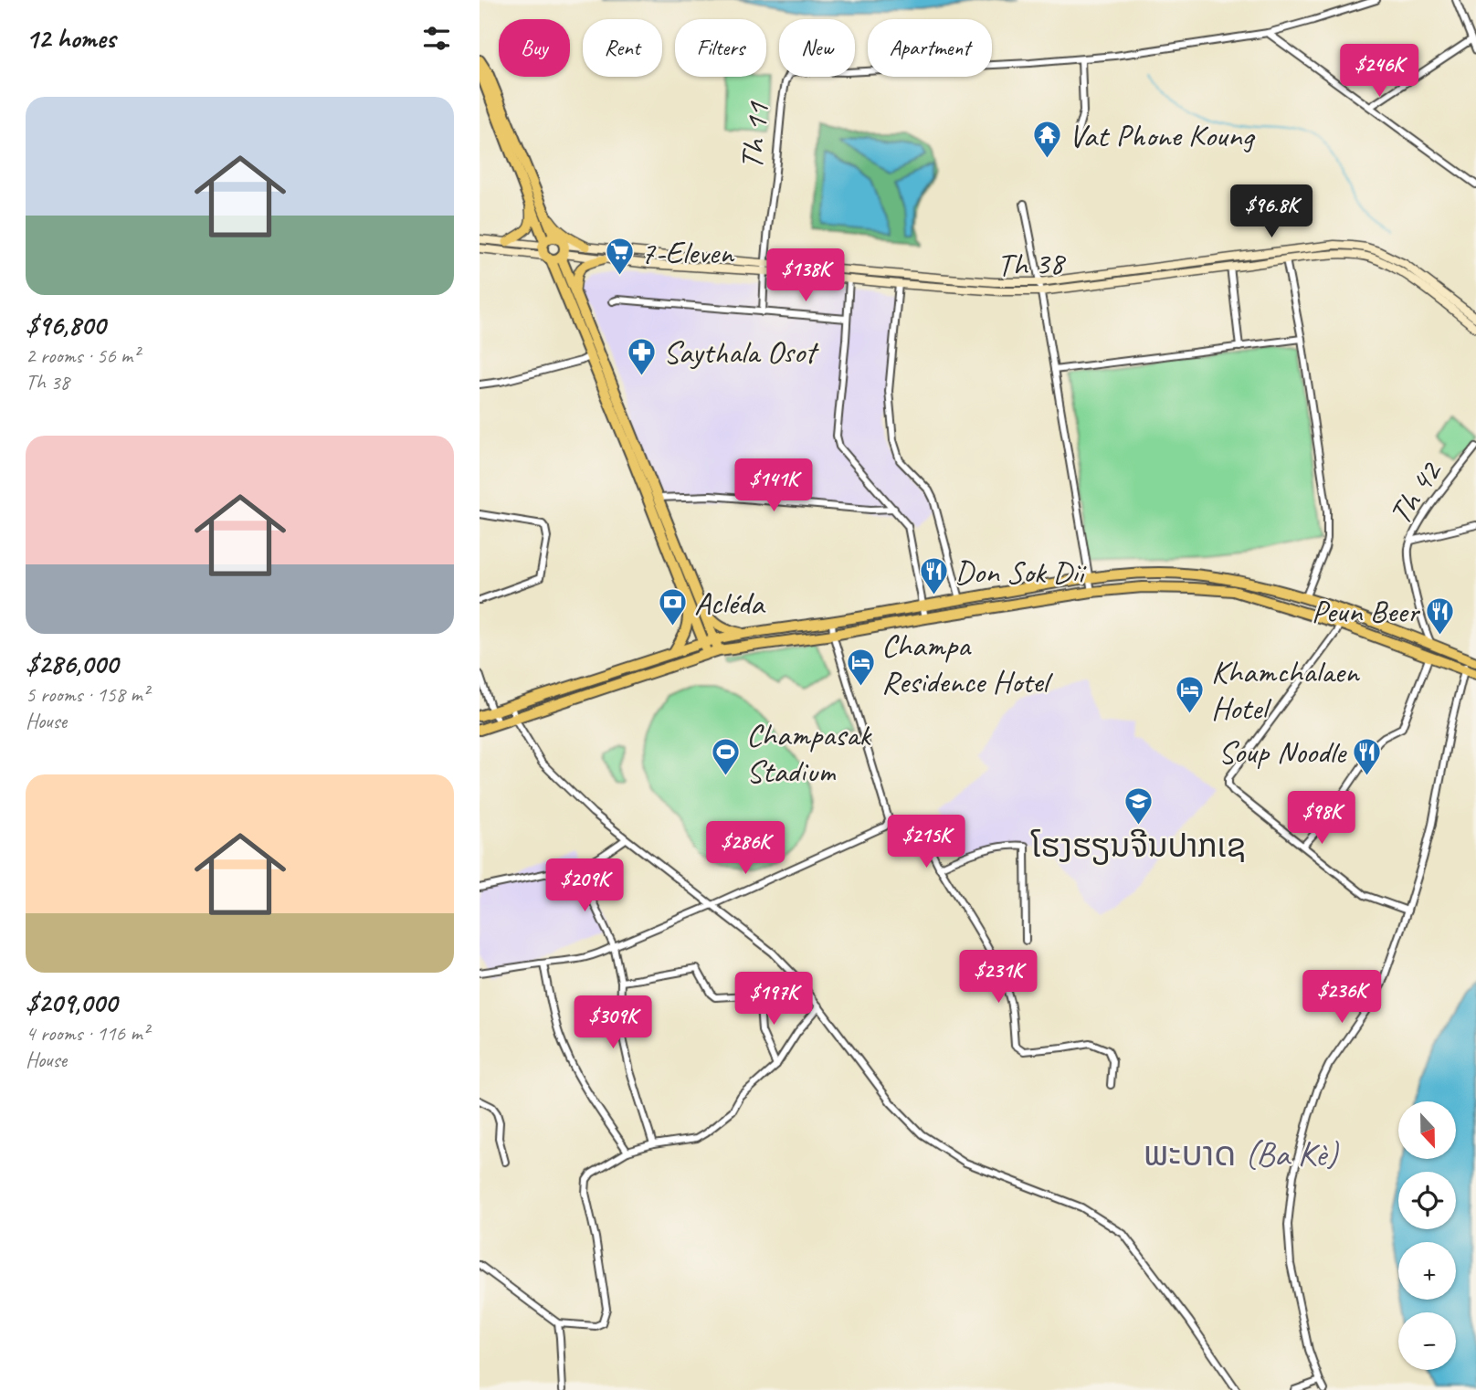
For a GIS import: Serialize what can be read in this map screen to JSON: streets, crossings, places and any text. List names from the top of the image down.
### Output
{
  "streets": {
    "street": ["Th 11", "Th 38", "Th 42"]
  },
  "crossings": [
    ["Th 11", "Th 38"]
  ],
  "districts": ["ພະບາດ (Ba Kè)"],
  "places": {
    "temple": ["Vat Phone Koung"],
    "supermarket": ["7-Eleven"],
    "pharmacy": ["Saythala Osot"],
    "restaurant": ["Don Sok Dii", "Peun Beer", "Soup Noodle"],
    "bank": ["Acléda"],
    "hotel": ["Champa Residence Hotel", "Khamchalaen Hotel"],
    "sports": ["Champasak Stadium"],
    "school or university": ["ໂຮງຮຽນຈີນປາກເຊ"]
  },
  "north": "bottom",
  "page": {
    "heading": "12 homes",
    "chip": [
      "Buy",
      "Rent",
      "Filters",
      "New",
      "Apartment"
    ],
    "price": [
      "$246K",
      "$96.8K",
      "$138K",
      "$141K",
      "$98K",
      "$215K",
      "$286K",
      "$209K",
      "$231K",
      "$236K",
      "$197K",
      "$309K"
    ],
    "list": [
      {
        "name": "$96,800",
        "note": "2 rooms · 56 m² · Th 38"
      },
      {
        "name": "$286,000",
        "note": "5 rooms · 158 m² · House"
      },
      {
        "name": "$209,000",
        "note": "4 rooms · 116 m² · House"
      }
    ],
    "map_buttons": ["+", "−"]
  }
}
